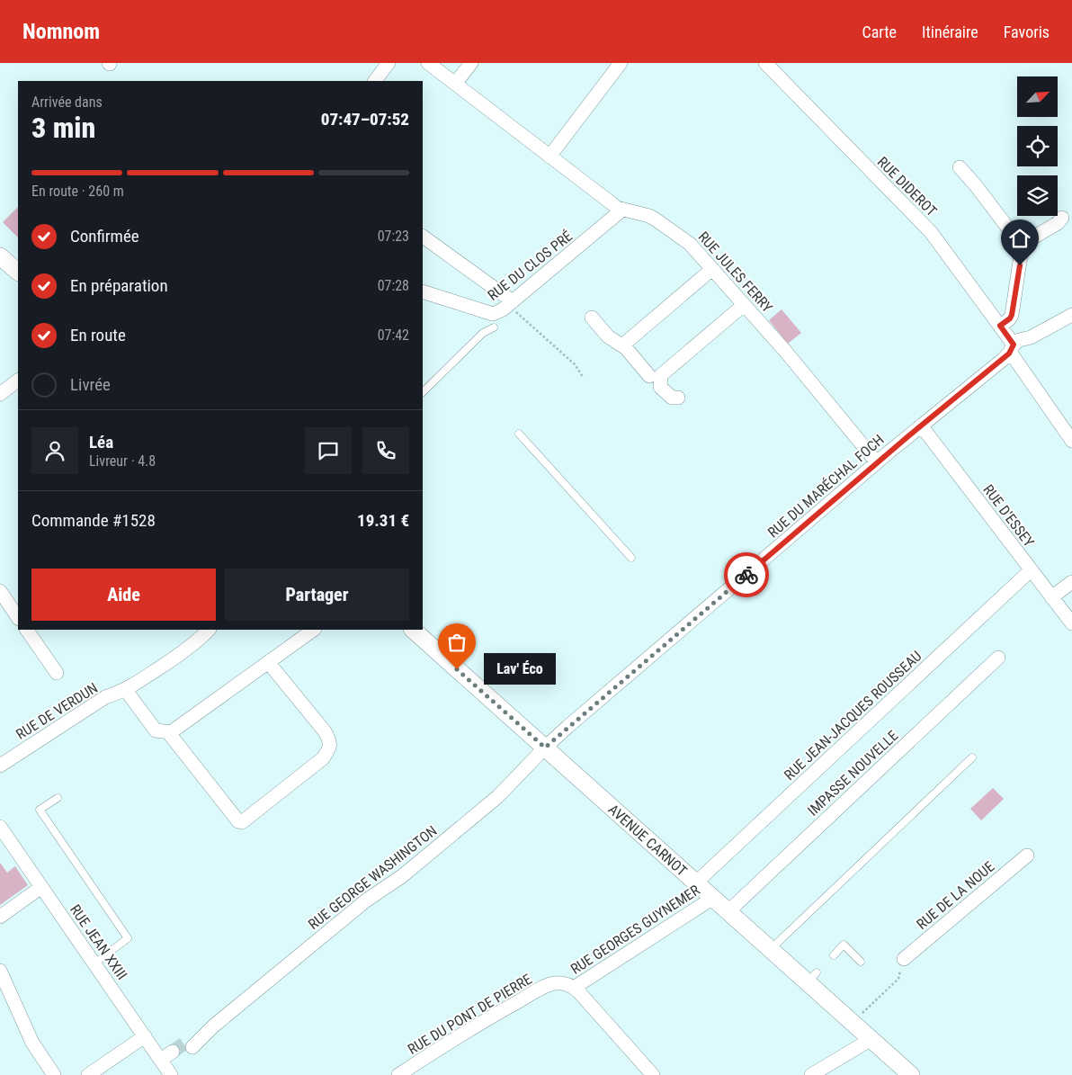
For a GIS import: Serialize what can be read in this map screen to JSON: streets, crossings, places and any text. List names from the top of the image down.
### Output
{
  "streets": {
    "street": [
      "RUE DIDEROT",
      "RUE DU CLOS PRÉ",
      "RUE JULES FERRY",
      "RUE DU MARÉCHAL FOCH",
      "RUE D'ESSEY",
      "RUE DE VERDUN",
      "RUE JEAN-JACQUES ROUSSEAU",
      "IMPASSE NOUVELLE",
      "AVENUE CARNOT",
      "RUE GEORGE WASHINGTON",
      "RUE DE LA NOUE",
      "RUE GEORGES GUYNEMER",
      "RUE JEAN XXIII",
      "RUE DU PONT DE PIERRE"
    ]
  },
  "crossings": [
    ["RUE DIDEROT", "RUE DU MARÉCHAL FOCH"],
    ["RUE DU CLOS PRÉ", "RUE JULES FERRY"],
    ["RUE JULES FERRY", "RUE DU MARÉCHAL FOCH"],
    ["RUE DU MARÉCHAL FOCH", "RUE D'ESSEY"],
    ["RUE DU MARÉCHAL FOCH", "AVENUE CARNOT"],
    ["RUE DU MARÉCHAL FOCH", "RUE GEORGE WASHINGTON"],
    ["RUE D'ESSEY", "RUE JEAN-JACQUES ROUSSEAU"],
    ["RUE JEAN-JACQUES ROUSSEAU", "AVENUE CARNOT"],
    ["IMPASSE NOUVELLE", "AVENUE CARNOT"],
    ["AVENUE CARNOT", "RUE GEORGE WASHINGTON"],
    ["AVENUE CARNOT", "RUE GEORGES GUYNEMER"],
    ["RUE GEORGES GUYNEMER", "RUE DU PONT DE PIERRE"]
  ],
  "places": ["Lav' Éco"],
  "north": "top right",
  "page": {
    "header": "Nomnom",
    "nav": ["Carte", "Itinéraire", "Favoris"],
    "heading": ["3 min", "Arrivée dans", "07:47–07:52"],
    "panel": [
      "Léa",
      "Livreur · 4.8",
      "Commande #1528",
      "19.31 €"
    ],
    "bar": "En route · 260 m",
    "list": [
      ["Confirmée", "07:23"],
      ["En préparation", "07:28"],
      ["En route", "07:42"],
      "Livrée"
    ],
    "buttons": ["Aide", "Partager"],
    "bubble": "Lav' Éco"
  }
}
